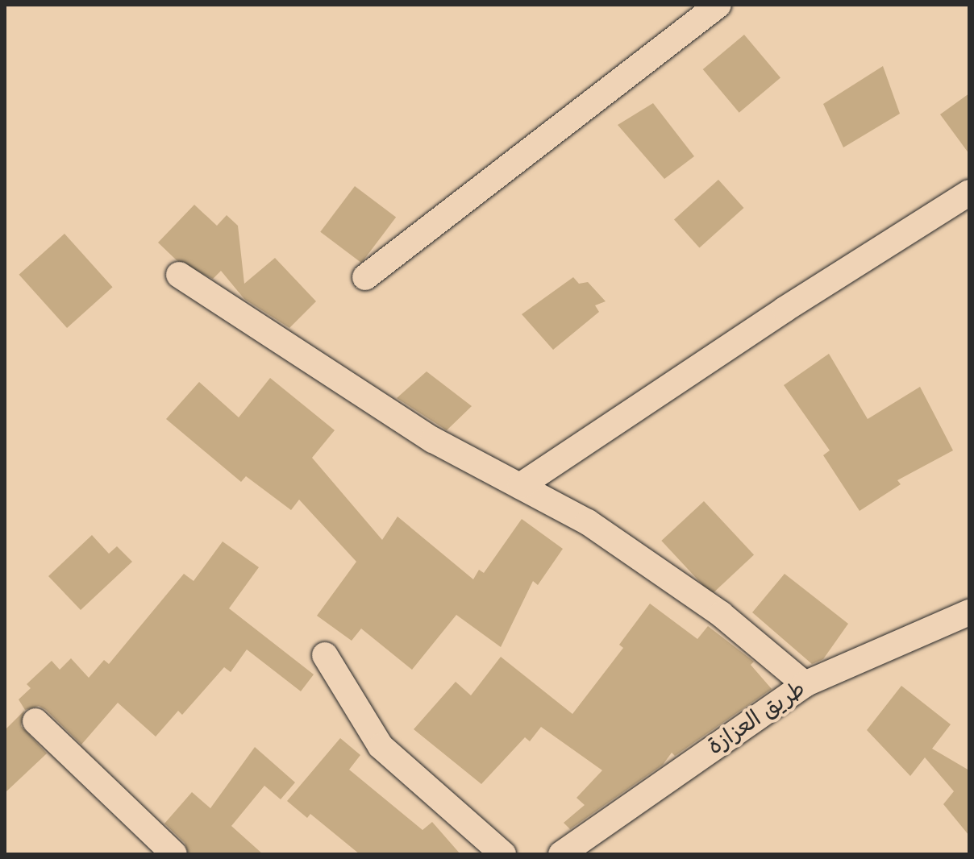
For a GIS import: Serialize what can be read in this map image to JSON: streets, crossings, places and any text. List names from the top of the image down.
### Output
{
  "streets": {
    "street": ["طريق العزازة"]
  }
}
